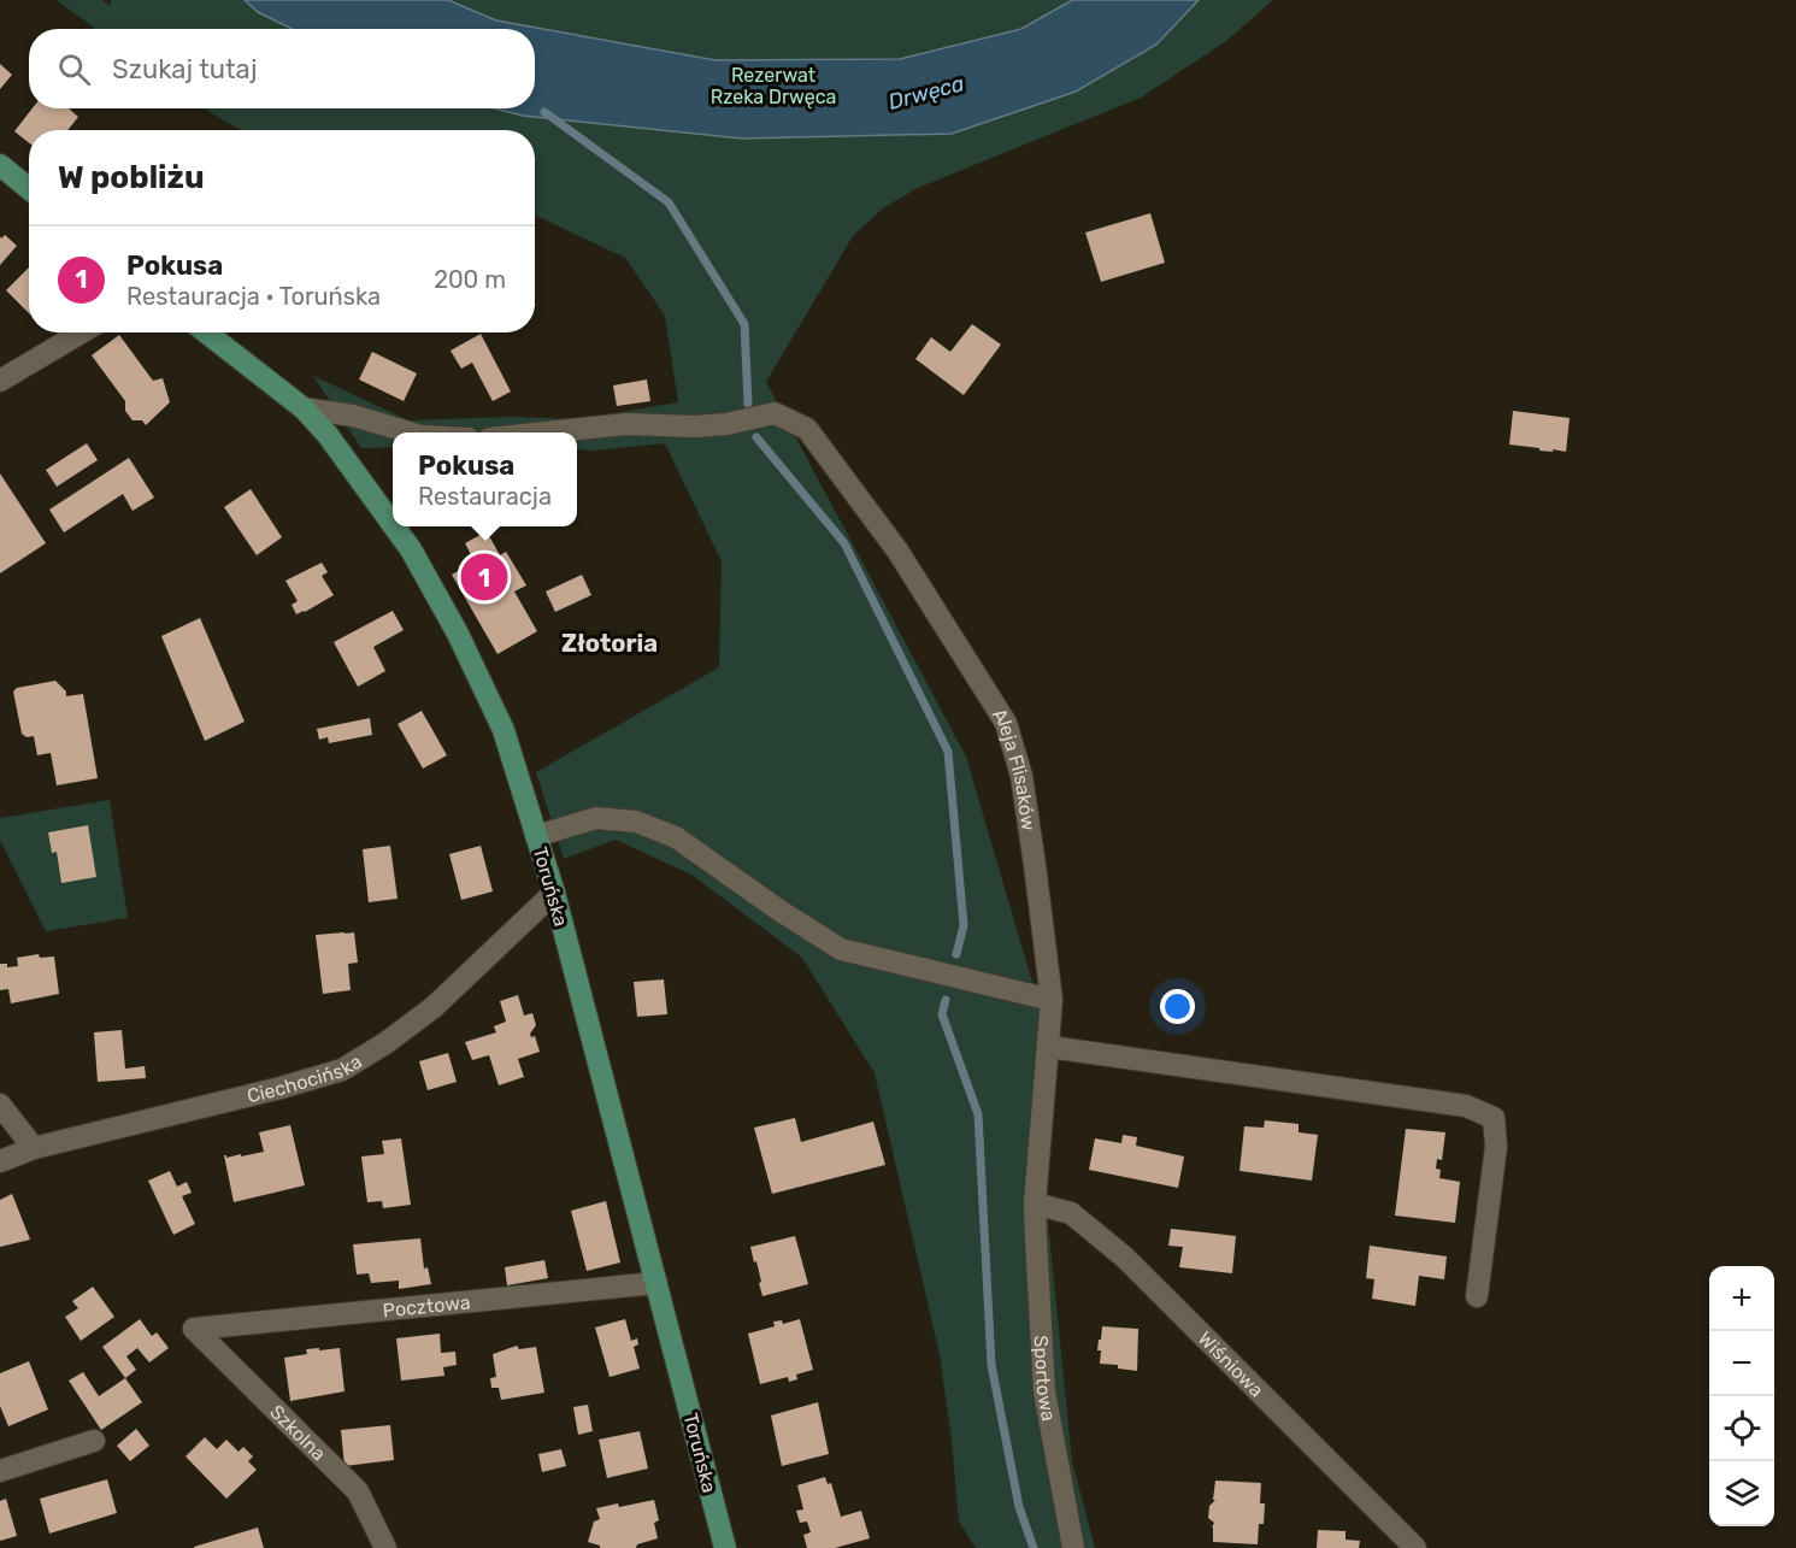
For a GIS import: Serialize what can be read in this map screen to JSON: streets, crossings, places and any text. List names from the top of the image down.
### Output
{
  "streets": {
    "main road": ["Toruńska"],
    "street": [
      "Aleja Flisaków",
      "Ciechocińska",
      "Pocztowa",
      "Wiśniowa",
      "Sportowa",
      "Szkolna"
    ]
  },
  "crossings": [
    ["Aleja Flisaków", "Wiśniowa"],
    ["Aleja Flisaków", "Sportowa"],
    ["Toruńska", "Ciechocińska"],
    ["Toruńska", "Pocztowa"],
    ["Pocztowa", "Szkolna"],
    ["Wiśniowa", "Sportowa"]
  ],
  "districts": ["Złotoria"],
  "water": ["Drwęca"],
  "parks": ["Rezerwat Rzeka Drwęca"],
  "page": {
    "search": "Szukaj tutaj",
    "heading": "W pobliżu",
    "list": [
      {
        "mark": "1",
        "name": "Pokusa",
        "note": "Restauracja · Toruńska",
        "value": "200 m"
      }
    ],
    "popup": ["Pokusa", "Restauracja"],
    "pins": "1",
    "map_buttons": ["+", "−"]
  }
}
